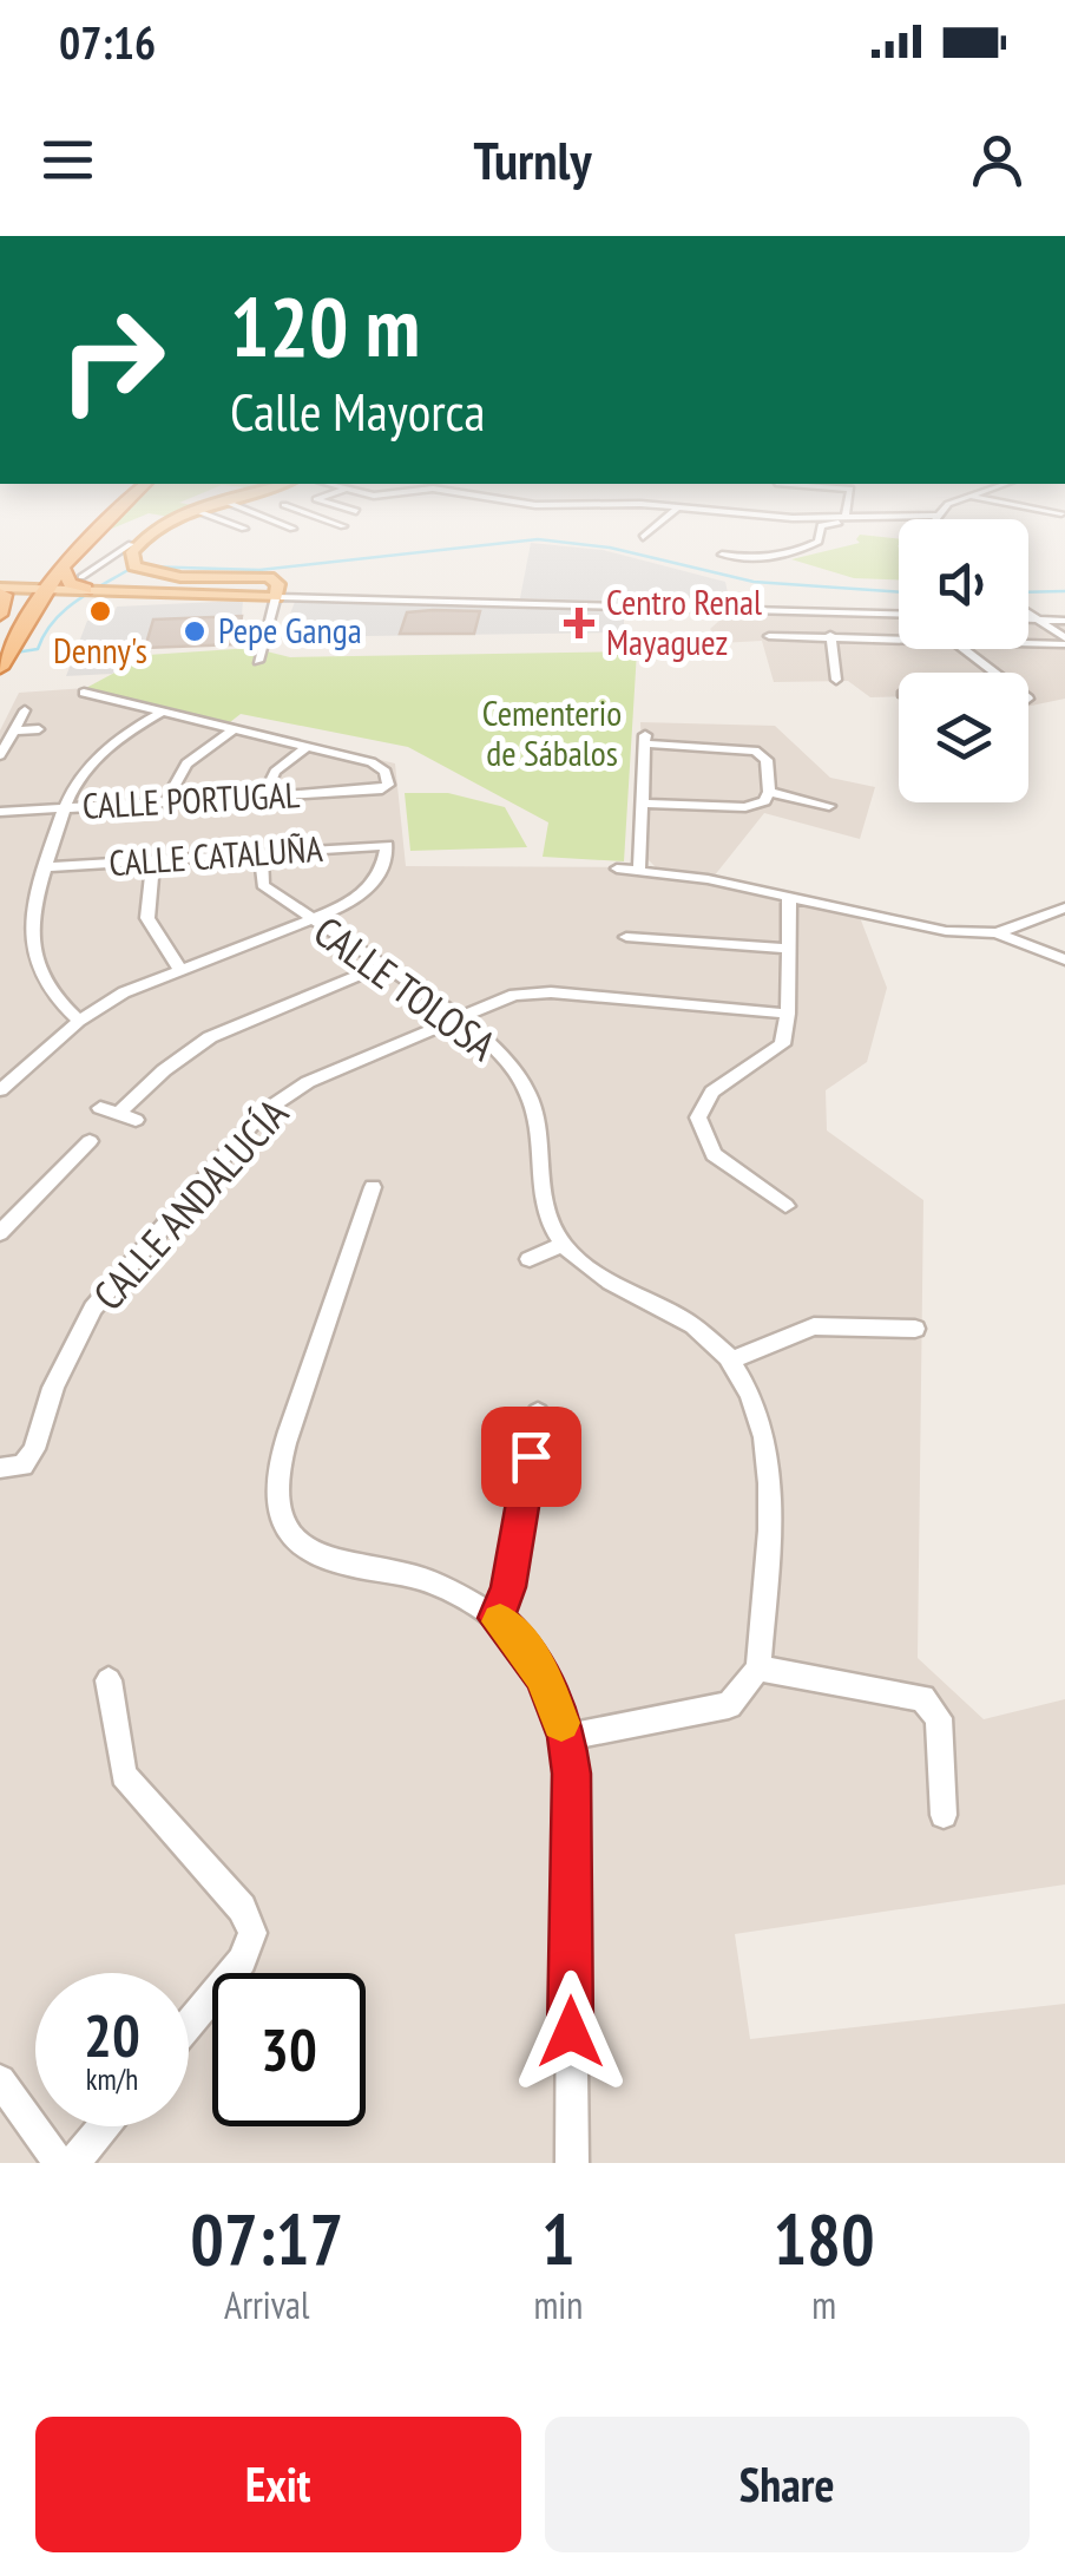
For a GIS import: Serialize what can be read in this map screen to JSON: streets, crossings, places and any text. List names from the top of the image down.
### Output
{
  "streets": {
    "street": [
      "CALLE PORTUGAL",
      "CALLE CATALUÑA",
      "CALLE TOLOSA",
      "CALLE ANDALUCÍA"
    ]
  },
  "crossings": [
    ["CALLE CATALUÑA", "CALLE TOLOSA"],
    ["CALLE TOLOSA", "CALLE ANDALUCÍA"]
  ],
  "parks": ["Cementerio de Sábalos"],
  "places": {
    "other": ["Denny's", "Pepe Ganga"],
    "health": ["Centro Renal Mayaguez"]
  },
  "page": {
    "status": "07:16",
    "header": "Turnly",
    "turn": ["120 m", "Calle Mayorca"],
    "speed": "20 km/h",
    "limit": "30",
    "eta": [
      "07:17",
      "Arrival",
      "1",
      "min",
      "180",
      "m"
    ],
    "buttons": ["Exit", "Share"]
  }
}
